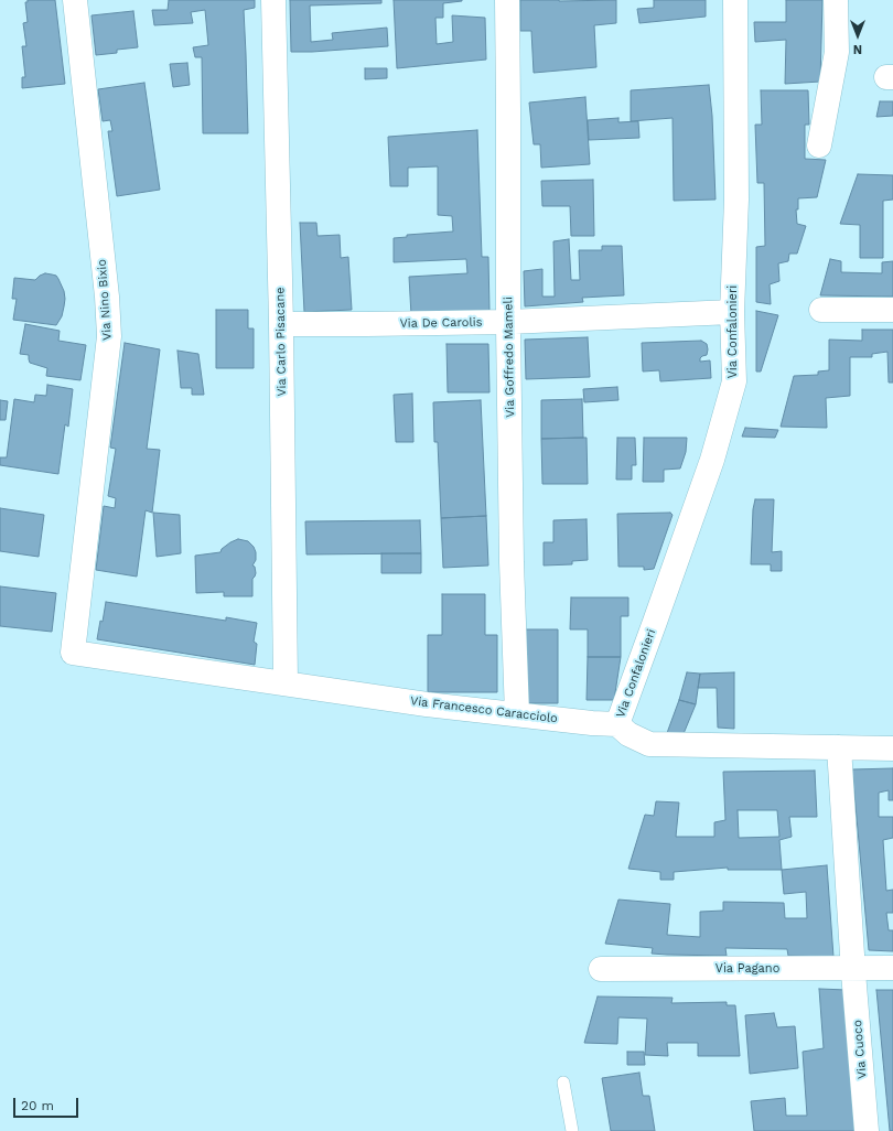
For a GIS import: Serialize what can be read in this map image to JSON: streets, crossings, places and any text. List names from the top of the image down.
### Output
{
  "streets": {
    "street": [
      "Via Nino Bixio",
      "Via De Carolis",
      "Via Confalonieri",
      "Via Carlo Pisacane",
      "Via Goffredo Mameli",
      "Via Francesco Caracciolo",
      "Via Pagano",
      "Via Cuoco"
    ]
  },
  "crossings": [
    ["Via Nino Bixio", "Via Francesco Caracciolo"],
    ["Via De Carolis", "Via Confalonieri"],
    ["Via De Carolis", "Via Carlo Pisacane"],
    ["Via De Carolis", "Via Goffredo Mameli"],
    ["Via Confalonieri", "Via Francesco Caracciolo"],
    ["Via Carlo Pisacane", "Via Francesco Caracciolo"],
    ["Via Goffredo Mameli", "Via Francesco Caracciolo"],
    ["Via Pagano", "Via Cuoco"]
  ],
  "scale_bar": "20 m",
  "north": "bottom"
}
